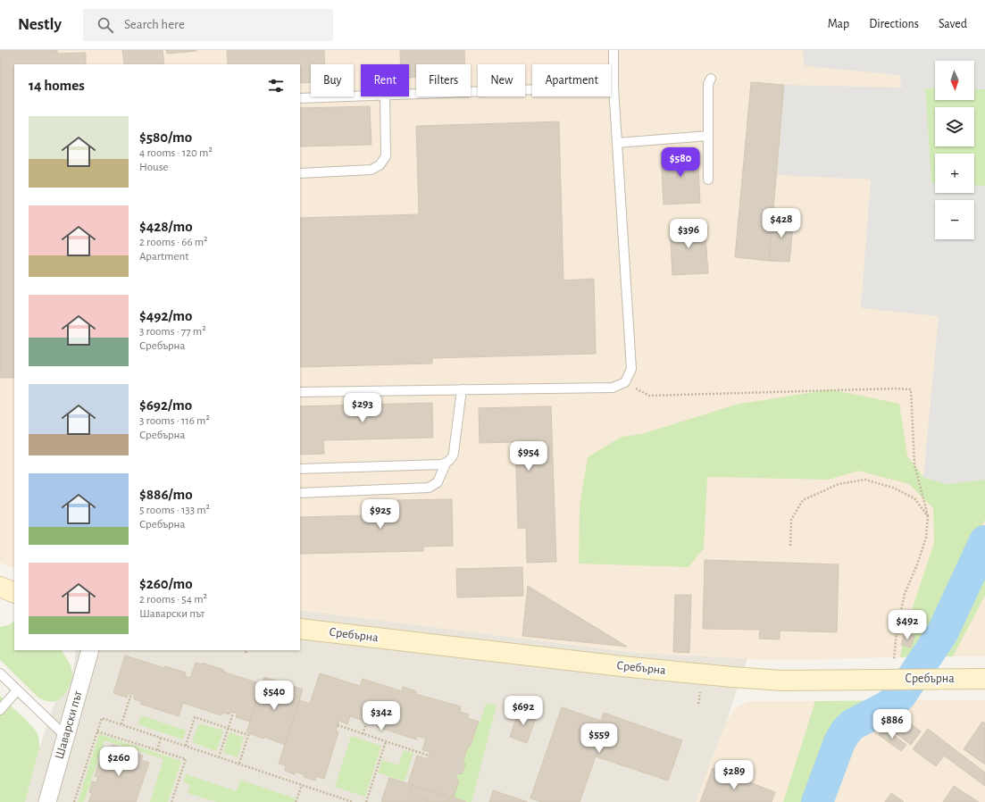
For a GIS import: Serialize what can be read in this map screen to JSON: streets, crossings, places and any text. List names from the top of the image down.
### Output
{
  "streets": {
    "street": ["Сребърна", "Шаварски път"]
  },
  "north": "bottom",
  "page": {
    "header": "Nestly",
    "search": "Search here",
    "nav": ["Map", "Directions", "Saved"],
    "map_buttons": ["+", "−"],
    "chip": [
      "Buy",
      "Rent",
      "Filters",
      "New",
      "Apartment"
    ],
    "heading": "14 homes",
    "list": [
      {
        "name": "$580/mo",
        "note": "4 rooms · 120 m² · House"
      },
      {
        "name": "$428/mo",
        "note": "2 rooms · 66 m² · Apartment"
      },
      {
        "name": "$492/mo",
        "note": "3 rooms · 77 m² · Сребърна"
      },
      {
        "name": "$692/mo",
        "note": "3 rooms · 116 m² · Сребърна"
      },
      {
        "name": "$886/mo",
        "note": "5 rooms · 133 m² · Сребърна"
      },
      {
        "name": "$260/mo",
        "note": "2 rooms · 54 m² · Шаварски път"
      }
    ],
    "price": [
      "$580",
      "$428",
      "$396",
      "$293",
      "$954",
      "$925",
      "$492",
      "$540",
      "$692",
      "$342",
      "$886",
      "$559",
      "$260",
      "$289"
    ]
  }
}
